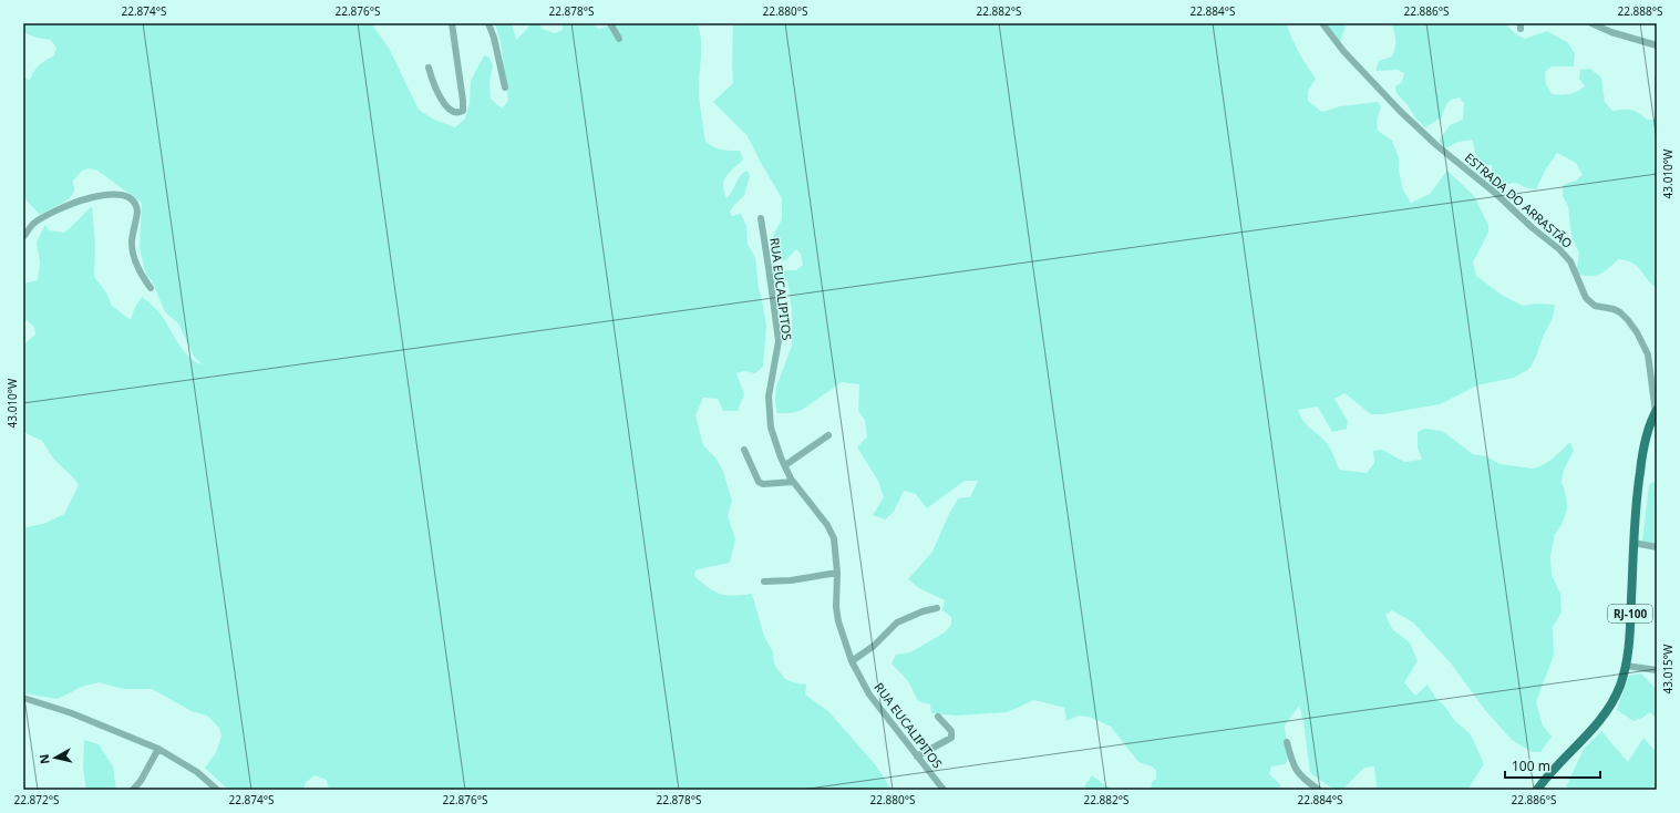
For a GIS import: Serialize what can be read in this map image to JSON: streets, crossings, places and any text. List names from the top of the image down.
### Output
{
  "streets": {
    "main road": ["RJ-100"],
    "street": ["ESTRADA DO ARRASTÃO", "RUA EUCALIPITOS"]
  },
  "crossings": [
    ["ESTRADA DO ARRASTÃO", "RJ-100"]
  ],
  "scale_bar": "100 m",
  "north": "left",
  "coordinates": [
    "22.874°S",
    "22.876°S",
    "22.878°S",
    "22.880°S",
    "22.882°S",
    "22.884°S",
    "22.886°S",
    "22.888°S",
    "43.010°W",
    "43.015°W",
    "22.872°S"
  ]
}
